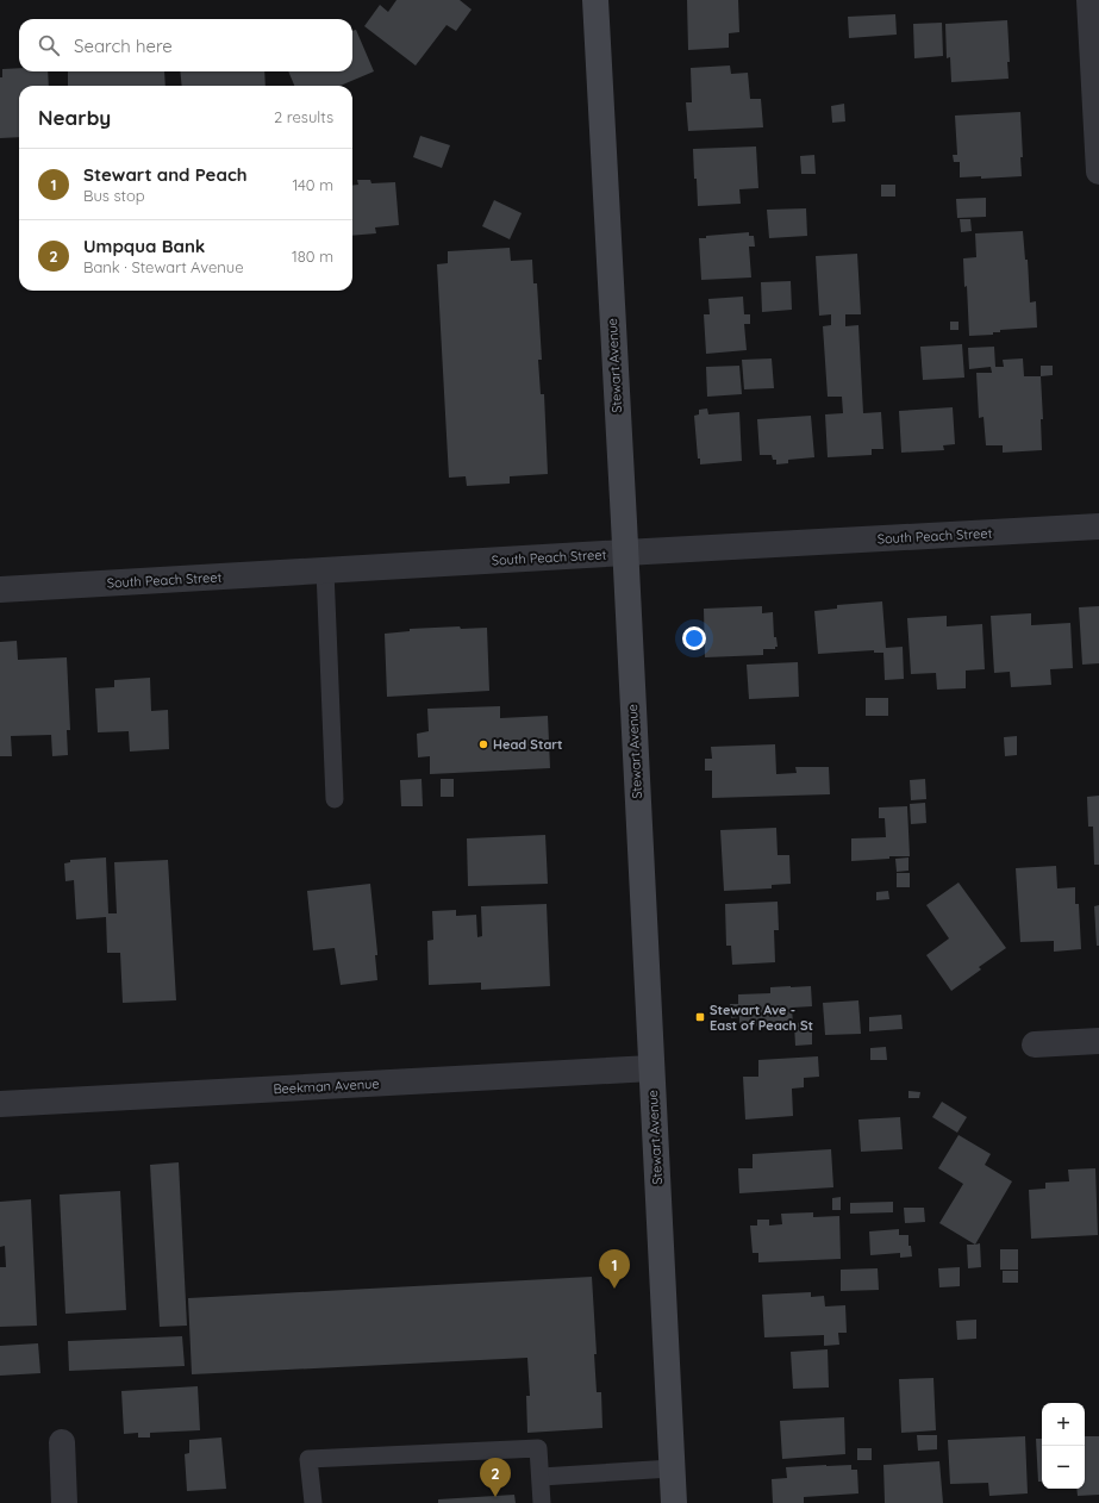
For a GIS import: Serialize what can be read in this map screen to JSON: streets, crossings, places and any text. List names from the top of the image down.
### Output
{
  "streets": {
    "main road": ["Stewart Avenue"],
    "street": ["South Peach Street", "Beekman Avenue"]
  },
  "crossings": [
    ["Stewart Avenue", "South Peach Street"],
    ["Stewart Avenue", "Beekman Avenue"]
  ],
  "places": {
    "other": ["Head Start"],
    "transit": ["Stewart Ave - East of Peach St"]
  },
  "page": {
    "search": "Search here",
    "heading": ["Nearby", "2 results"],
    "list": [
      {
        "mark": "1",
        "name": "Stewart and Peach",
        "note": "Bus stop",
        "value": "140 m"
      },
      {
        "mark": "2",
        "name": "Umpqua Bank",
        "note": "Bank · Stewart Avenue",
        "value": "180 m"
      }
    ],
    "pins": ["1", "2"],
    "map_buttons": ["+", "−"]
  }
}
